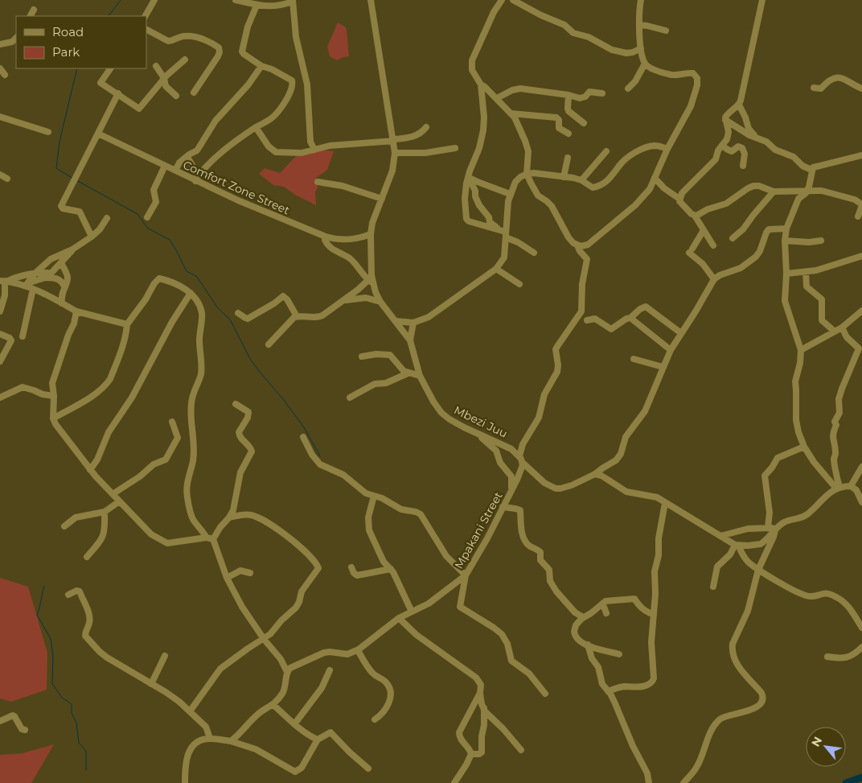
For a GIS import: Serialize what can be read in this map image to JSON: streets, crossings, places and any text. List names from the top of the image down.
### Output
{
  "streets": {
    "street": ["Comfort Zone Street", "Mbezi Juu", "Mpakani Street"]
  },
  "legend": ["Road", "Park"],
  "north": "top left"
}
